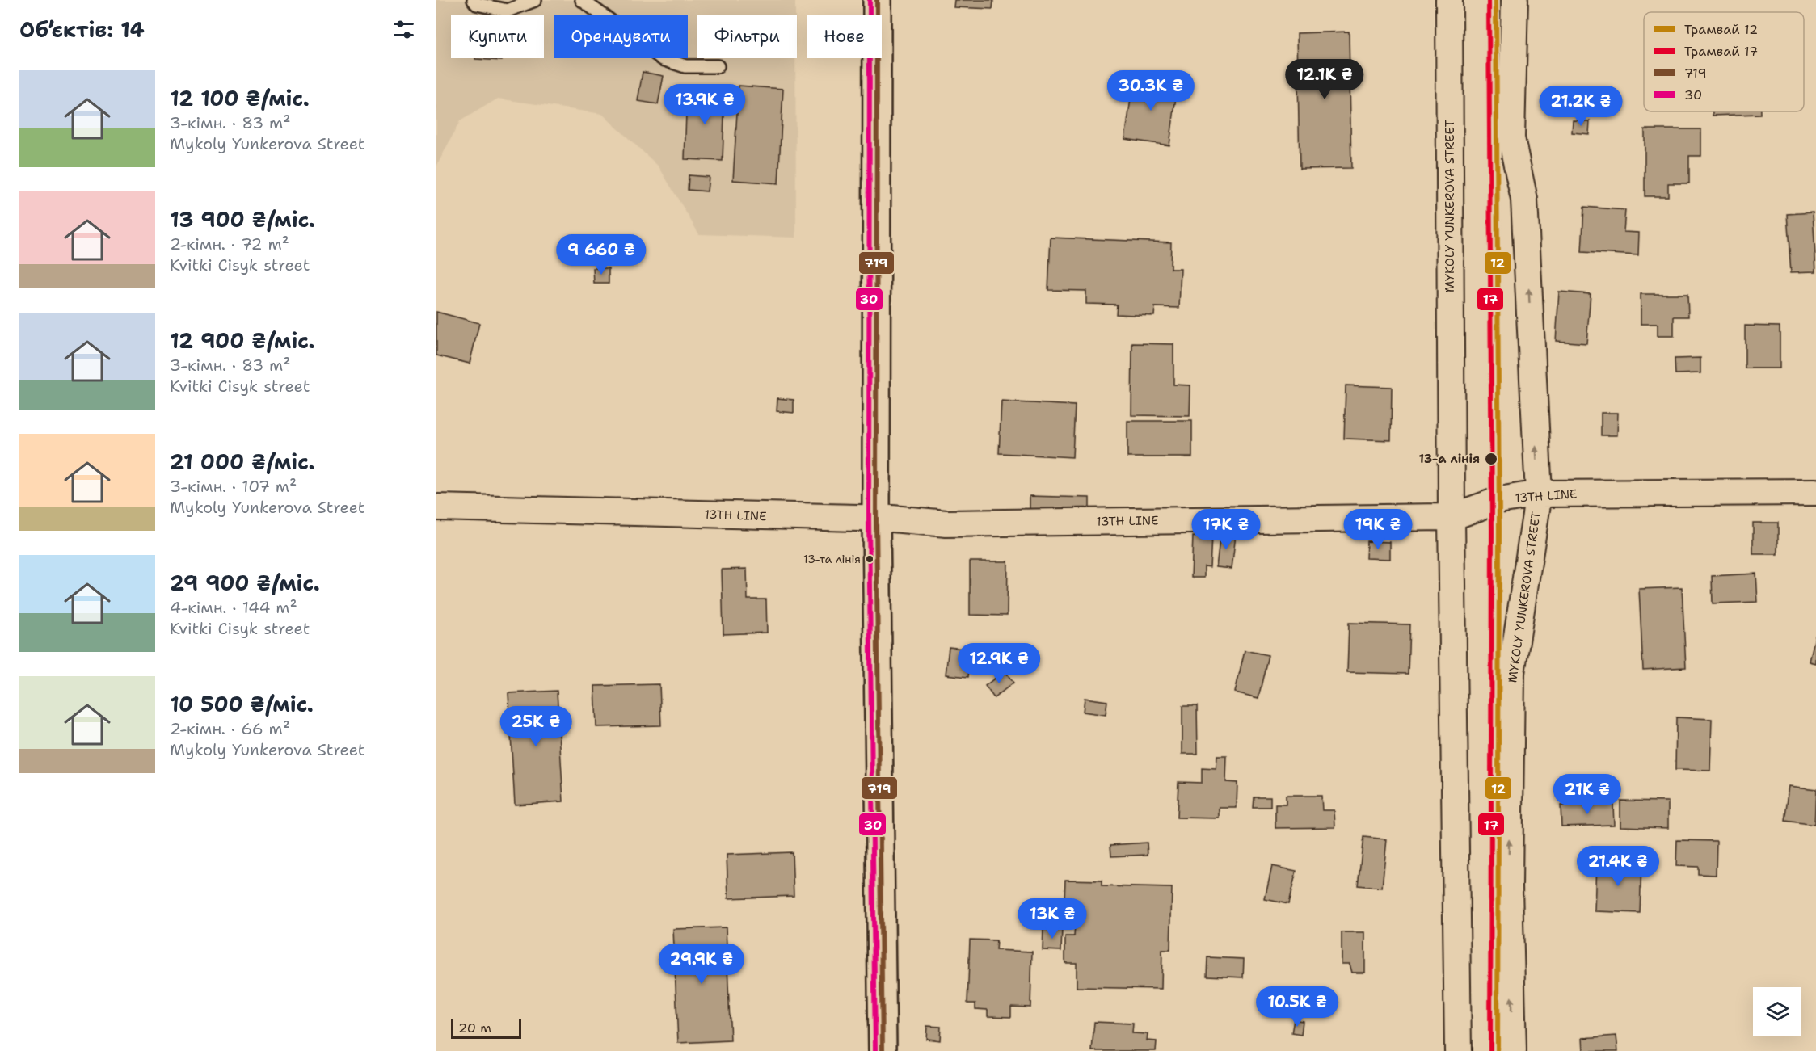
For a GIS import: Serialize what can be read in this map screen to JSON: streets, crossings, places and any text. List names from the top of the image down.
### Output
{
  "streets": {
    "street": ["MYKOLY YUNKEROVA STREET", "13TH LINE"]
  },
  "crossings": [
    ["MYKOLY YUNKEROVA STREET", "13TH LINE"]
  ],
  "places": ["13-а лінія", "13-та лінія"],
  "lines": [
    "tram line 12",
    "tram line 17",
    "transit line 719",
    "transit line 30"
  ],
  "legend": [
    "Трамвай 12",
    "Трамвай 17",
    "719",
    "30"
  ],
  "scale_bar": "20 m",
  "page": {
    "heading": "Об’єктів: 14",
    "chip": [
      "Купити",
      "Орендувати",
      "Фільтри",
      "Нове"
    ],
    "list": [
      {
        "name": "12 100 ₴/міс.",
        "note": "3-кімн. · 83 m² · Mykoly Yunkerova Street"
      },
      {
        "name": "13 900 ₴/міс.",
        "note": "2-кімн. · 72 m² · Kvitki Cisyk street"
      },
      {
        "name": "12 900 ₴/міс.",
        "note": "3-кімн. · 83 m² · Kvitki Cisyk street"
      },
      {
        "name": "21 000 ₴/міс.",
        "note": "3-кімн. · 107 m² · Mykoly Yunkerova Street"
      },
      {
        "name": "29 900 ₴/міс.",
        "note": "4-кімн. · 144 m² · Kvitki Cisyk street"
      },
      {
        "name": "10 500 ₴/міс.",
        "note": "2-кімн. · 66 m² · Mykoly Yunkerova Street"
      }
    ],
    "price": [
      "12.1K ₴",
      "30.3K ₴",
      "13.9K ₴",
      "21.2K ₴",
      "9 660 ₴",
      "17K ₴",
      "19K ₴",
      "12.9K ₴",
      "25K ₴",
      "21K ₴",
      "21.4K ₴",
      "13K ₴",
      "29.9K ₴",
      "10.5K ₴"
    ],
    "scale": "20 m"
  }
}
